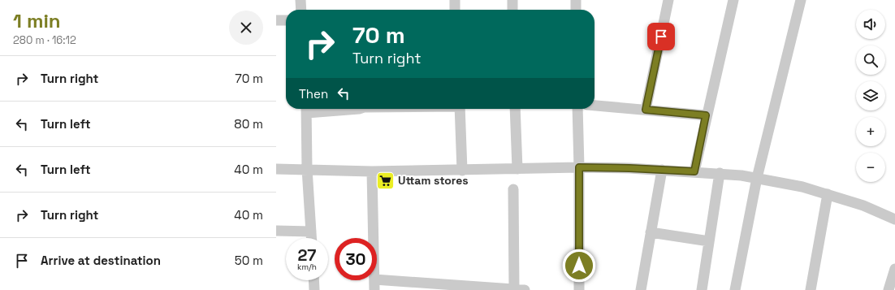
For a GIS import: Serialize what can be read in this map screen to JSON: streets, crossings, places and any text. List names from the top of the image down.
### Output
{
  "places": {
    "supermarket": ["Uttam stores"]
  },
  "page": {
    "heading": ["1 min", "280 m · 16:12"],
    "map_buttons": ["+", "−"],
    "turn": ["70 m", "Turn right"],
    "list": [
      {
        "name": "Turn right",
        "value": "70 m"
      },
      {
        "name": "Turn left",
        "value": "80 m"
      },
      {
        "name": "Turn left",
        "value": "40 m"
      },
      {
        "name": "Turn right",
        "value": "40 m"
      },
      {
        "name": "Arrive at destination",
        "value": "50 m"
      }
    ],
    "then": "Then",
    "speed": "27 km/h",
    "limit": "30"
  }
}
